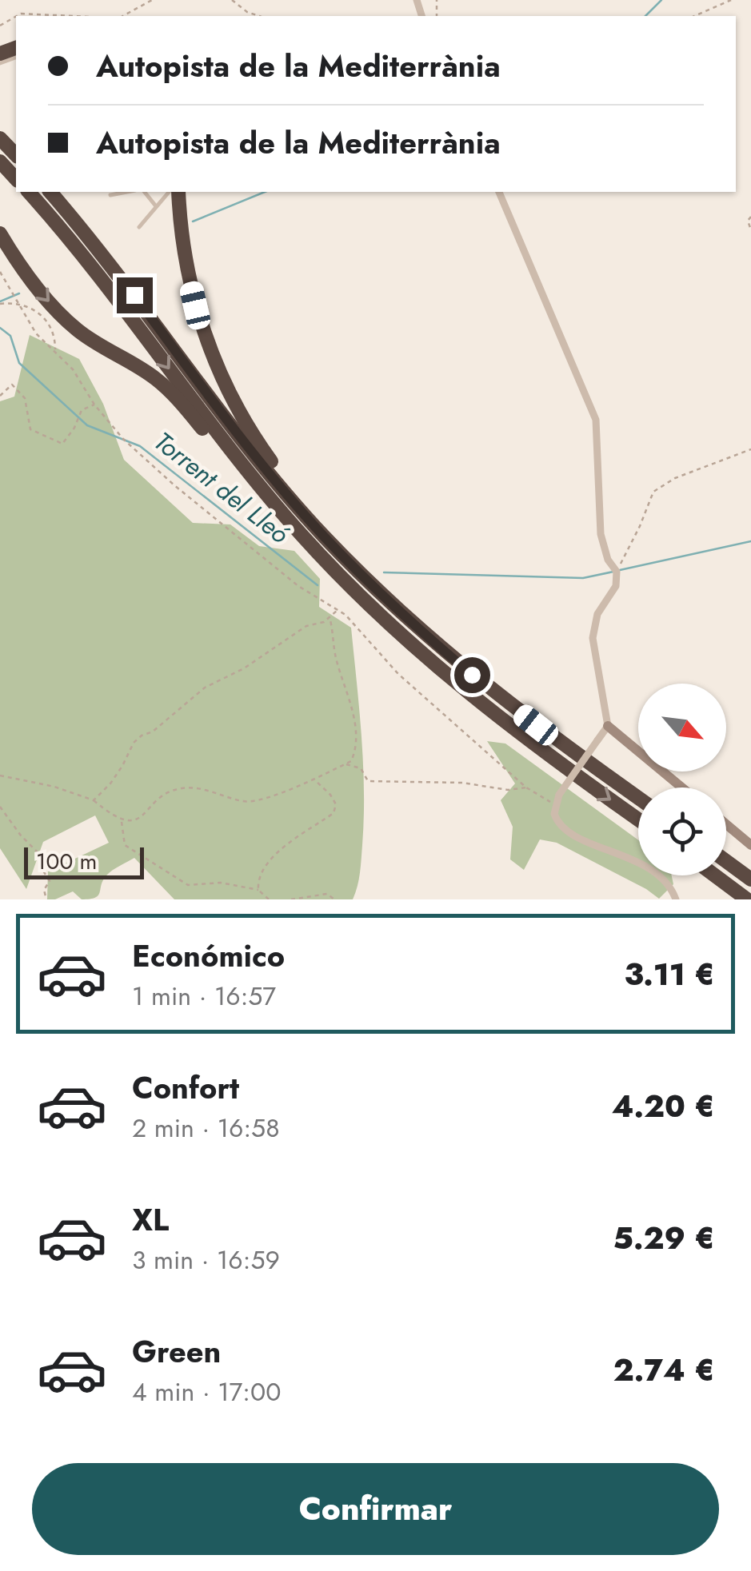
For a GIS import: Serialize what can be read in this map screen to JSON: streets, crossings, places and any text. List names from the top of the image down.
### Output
{
  "water": ["Torrent del Lleó"],
  "scale_bar": "100 m",
  "north": "bottom right",
  "page": {
    "banner": ["Autopista de la Mediterrània", "Autopista de la Mediterrània"],
    "scale": "100 m",
    "list": [
      {
        "name": "Económico",
        "note": "1 min · 16:57",
        "value": "3.11 €"
      },
      {
        "name": "Confort",
        "note": "2 min · 16:58",
        "value": "4.20 €"
      },
      {
        "name": "XL",
        "note": "3 min · 16:59",
        "value": "5.29 €"
      },
      {
        "name": "Green",
        "note": "4 min · 17:00",
        "value": "2.74 €"
      }
    ],
    "buttons": "Confirmar"
  }
}
